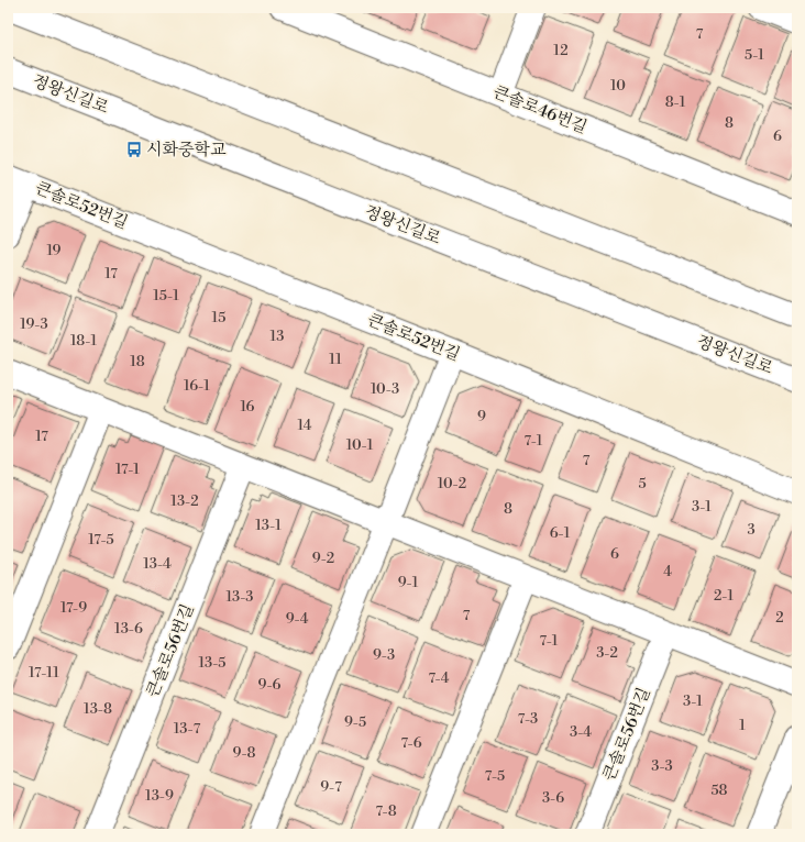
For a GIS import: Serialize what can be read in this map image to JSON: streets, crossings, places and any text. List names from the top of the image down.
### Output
{
  "streets": {
    "street": [
      "정왕신길로",
      "큰솔로46번길",
      "큰솔로52번길",
      "큰솔로56번길"
    ]
  },
  "places": {
    "bus stop": ["시화중학교"]
  },
  "house_numbers": [
    "7",
    "12",
    "5-1",
    "10",
    "8-1",
    "8",
    "6",
    "19",
    "17",
    "15-1",
    "15",
    "19-3",
    "13",
    "18-1",
    "11",
    "18",
    "16-1",
    "10-3",
    "16",
    "9",
    "14",
    "17",
    "7-1",
    "10-1",
    "7",
    "17-1",
    "10-2",
    "5",
    "13-2",
    "3-1",
    "8",
    "13-1",
    "3",
    "6-1",
    "17-5",
    "6",
    "9-2",
    "13-4",
    "4",
    "9-1",
    "2-1",
    "13-3",
    "17-9",
    "7",
    "2",
    "9-4",
    "13-6",
    "7-1",
    "3-2",
    "9-3",
    "13-5",
    "17-11",
    "7-4",
    "9-6",
    "3-1",
    "13-8",
    "7-3",
    "9-5",
    "1",
    "13-7",
    "3-4",
    "7-6",
    "9-8",
    "3-3",
    "7-5",
    "9-7",
    "58",
    "13-9",
    "3-6",
    "7-8"
  ]
}
